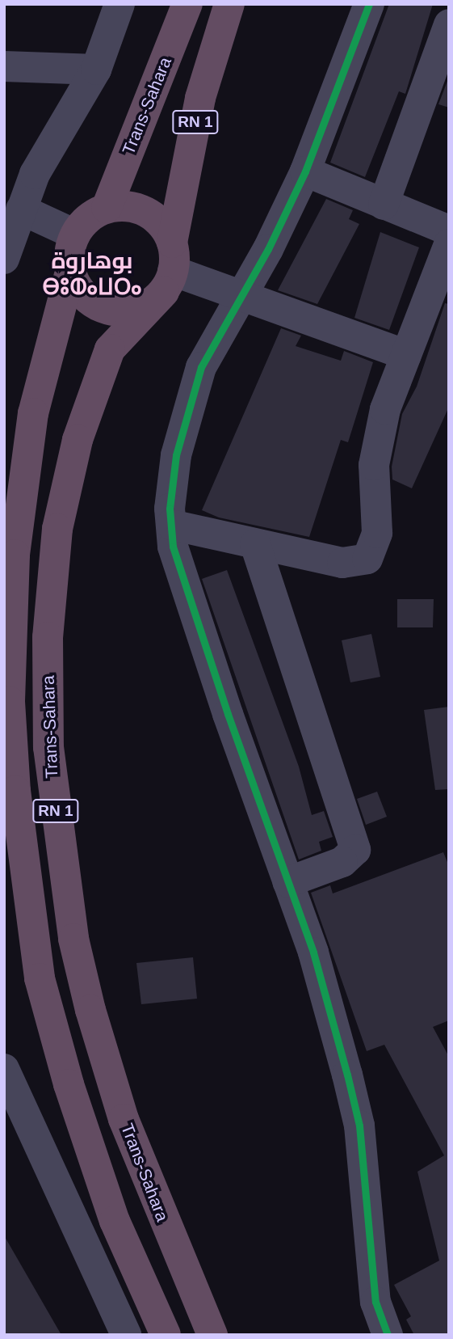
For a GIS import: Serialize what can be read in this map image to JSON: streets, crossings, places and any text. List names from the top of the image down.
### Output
{
  "streets": {
    "highway": ["Trans-Sahara", "RN 1"]
  },
  "crossings": [
    ["Trans-Sahara", "RN 1"]
  ],
  "districts": ["بوهاروة ⴱⵓⵀⴰⵡⵔⴰ"]
}
